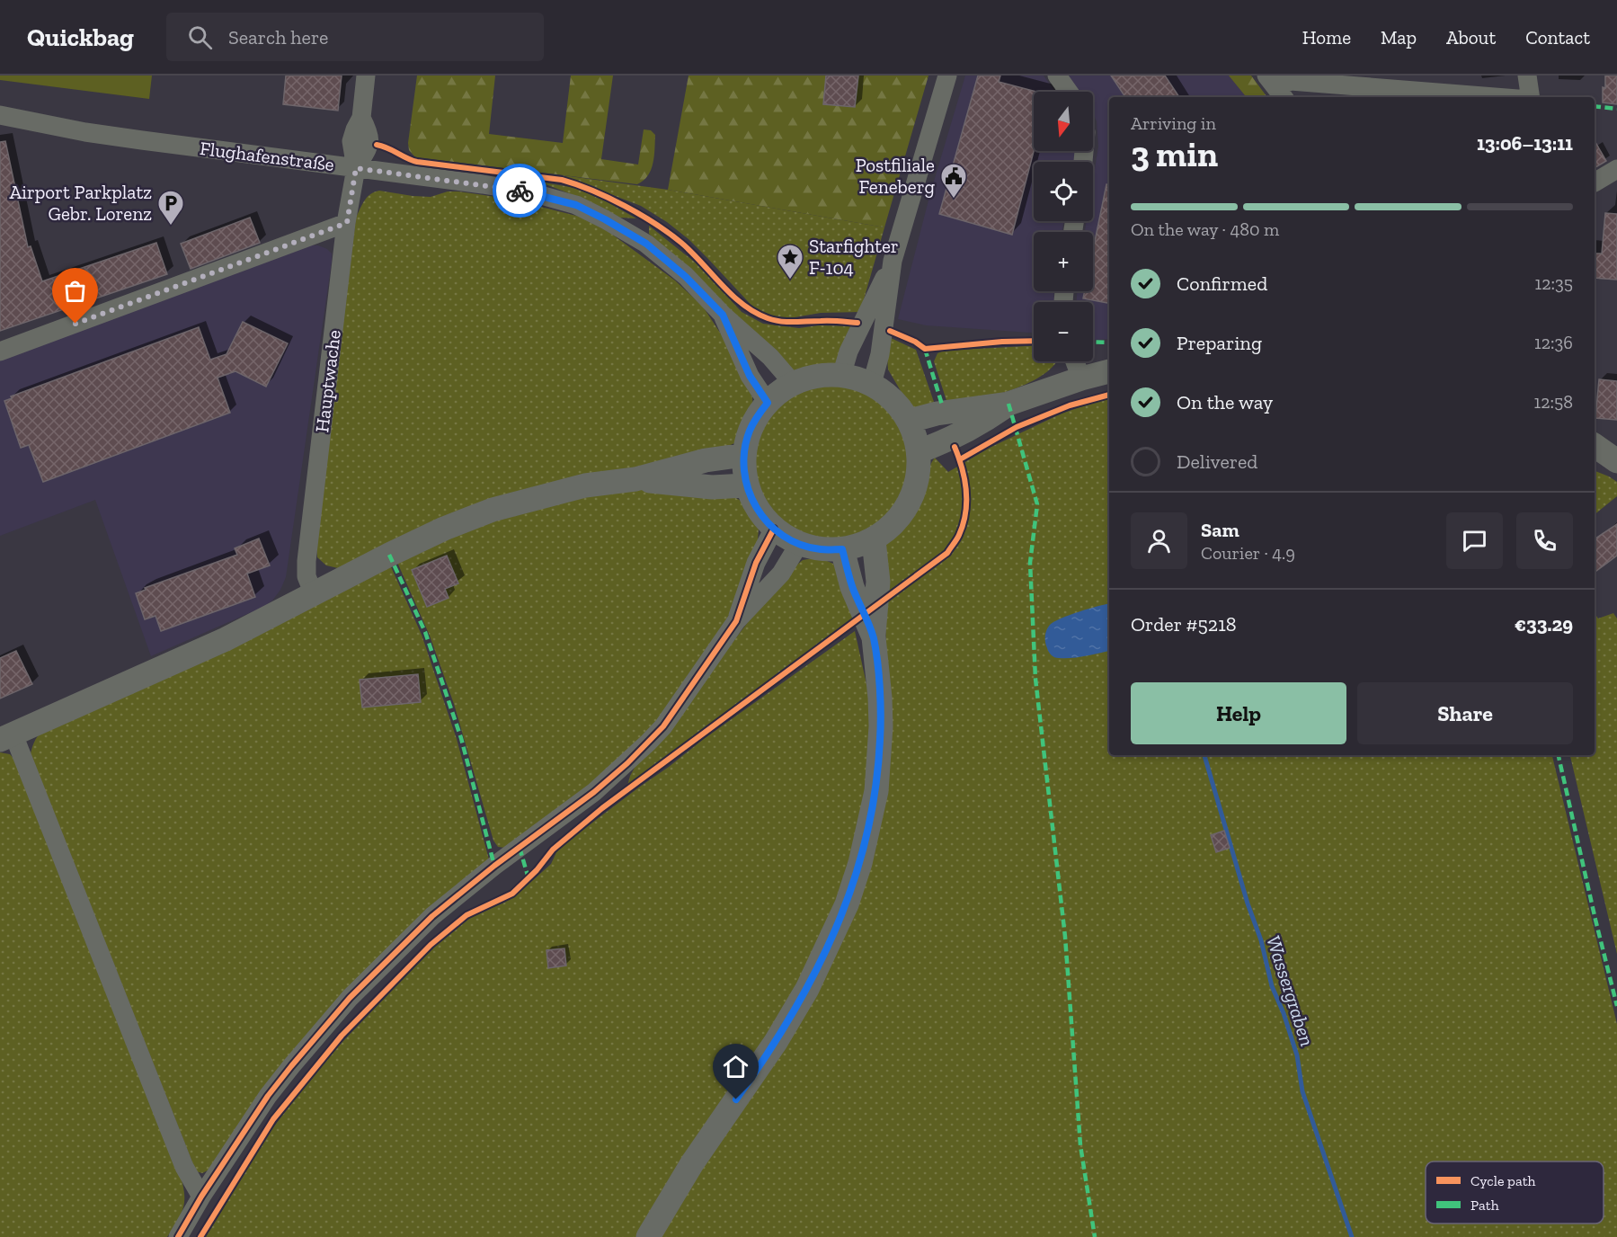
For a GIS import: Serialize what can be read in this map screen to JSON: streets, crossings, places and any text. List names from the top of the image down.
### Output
{
  "streets": {
    "street": ["Flughafenstraße", "Hauptwache"]
  },
  "crossings": [
    ["Flughafenstraße", "Hauptwache"]
  ],
  "water": ["Wassergraben"],
  "places": {
    "public building": ["Postfiliale Feneberg"],
    "parking": ["Airport Parkplatz Gebr. Lorenz"],
    "place": ["Starfighter F-104"]
  },
  "legend": ["Cycle path", "Path"],
  "north": "bottom",
  "page": {
    "header": "Quickbag",
    "search": "Search here",
    "nav": [
      "Home",
      "Map",
      "About",
      "Contact"
    ],
    "map_buttons": ["+", "−"],
    "heading": ["3 min", "Arriving in", "13:06–13:11"],
    "panel": [
      "Sam",
      "Courier · 4.9",
      "Order #5218",
      "€33.29"
    ],
    "bar": "On the way · 480 m",
    "list": [
      ["Confirmed", "12:35"],
      ["Preparing", "12:36"],
      ["On the way", "12:58"],
      "Delivered"
    ],
    "buttons": ["Help", "Share"]
  }
}
